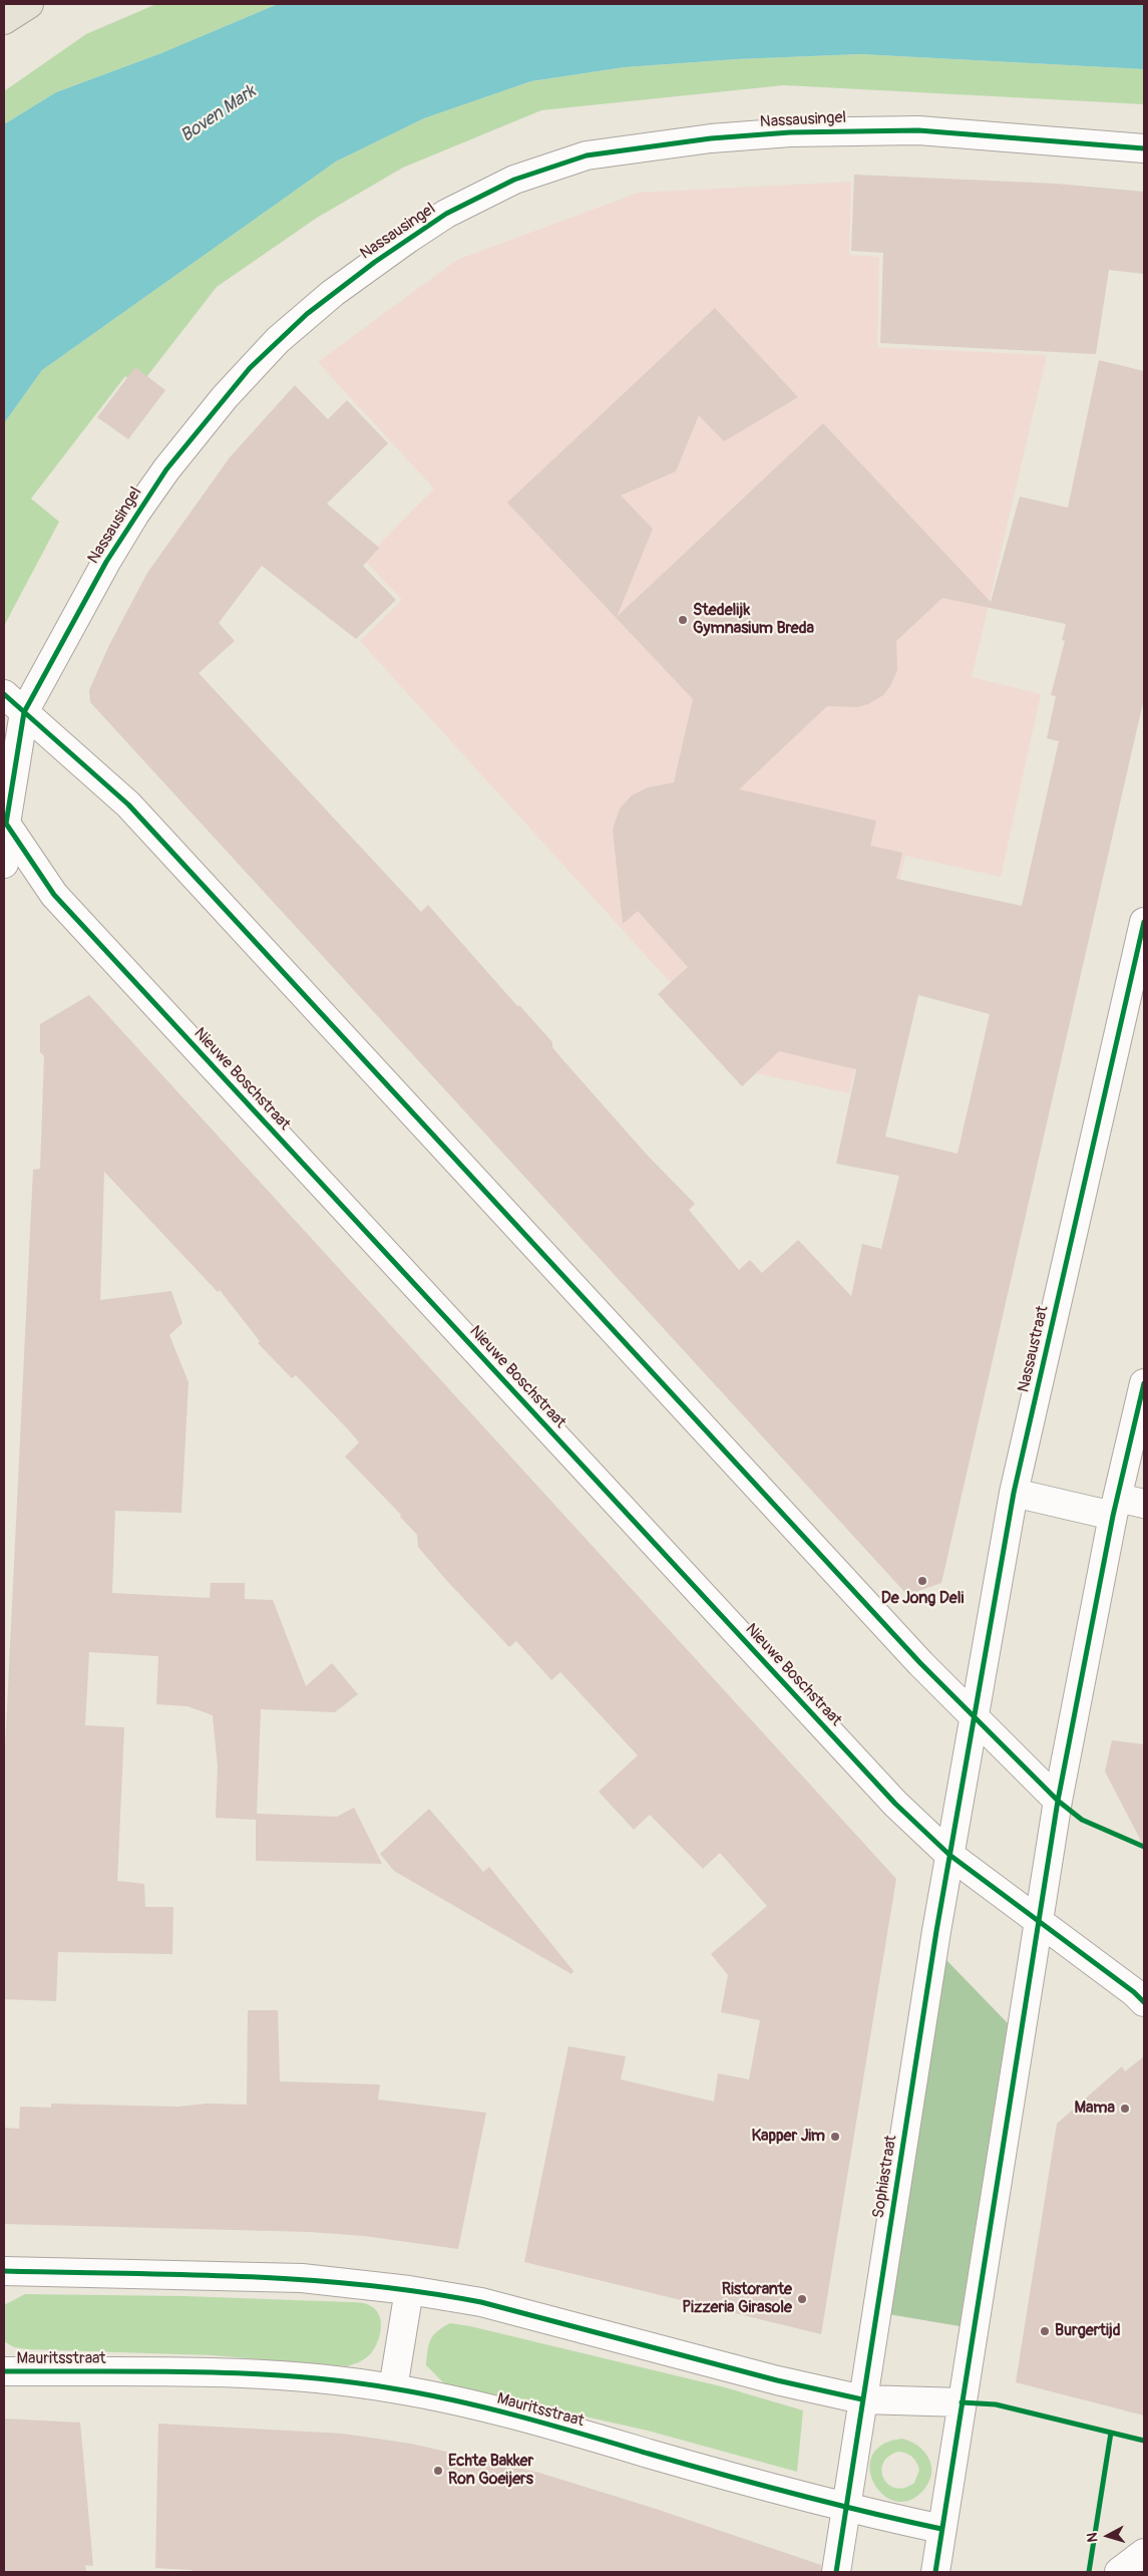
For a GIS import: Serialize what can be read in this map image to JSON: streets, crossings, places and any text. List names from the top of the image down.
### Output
{
  "streets": {
    "street": [
      "Nassausingel",
      "Nieuwe Boschstraat",
      "Nassaustraat",
      "Sophiastraat",
      "Mauritsstraat"
    ]
  },
  "crossings": [
    ["Nieuwe Boschstraat", "Sophiastraat"],
    ["Nassaustraat", "Sophiastraat"],
    ["Sophiastraat", "Mauritsstraat"]
  ],
  "water": ["Boven Mark"],
  "places": [
    "Stedelijk Gymnasium Breda",
    "De Jong Deli",
    "Mama",
    "Kapper Jim",
    "Ristorante Pizzeria Girasole",
    "Burgertijd",
    "Echte Bakker Ron Goeijers"
  ],
  "north": "left"
}
